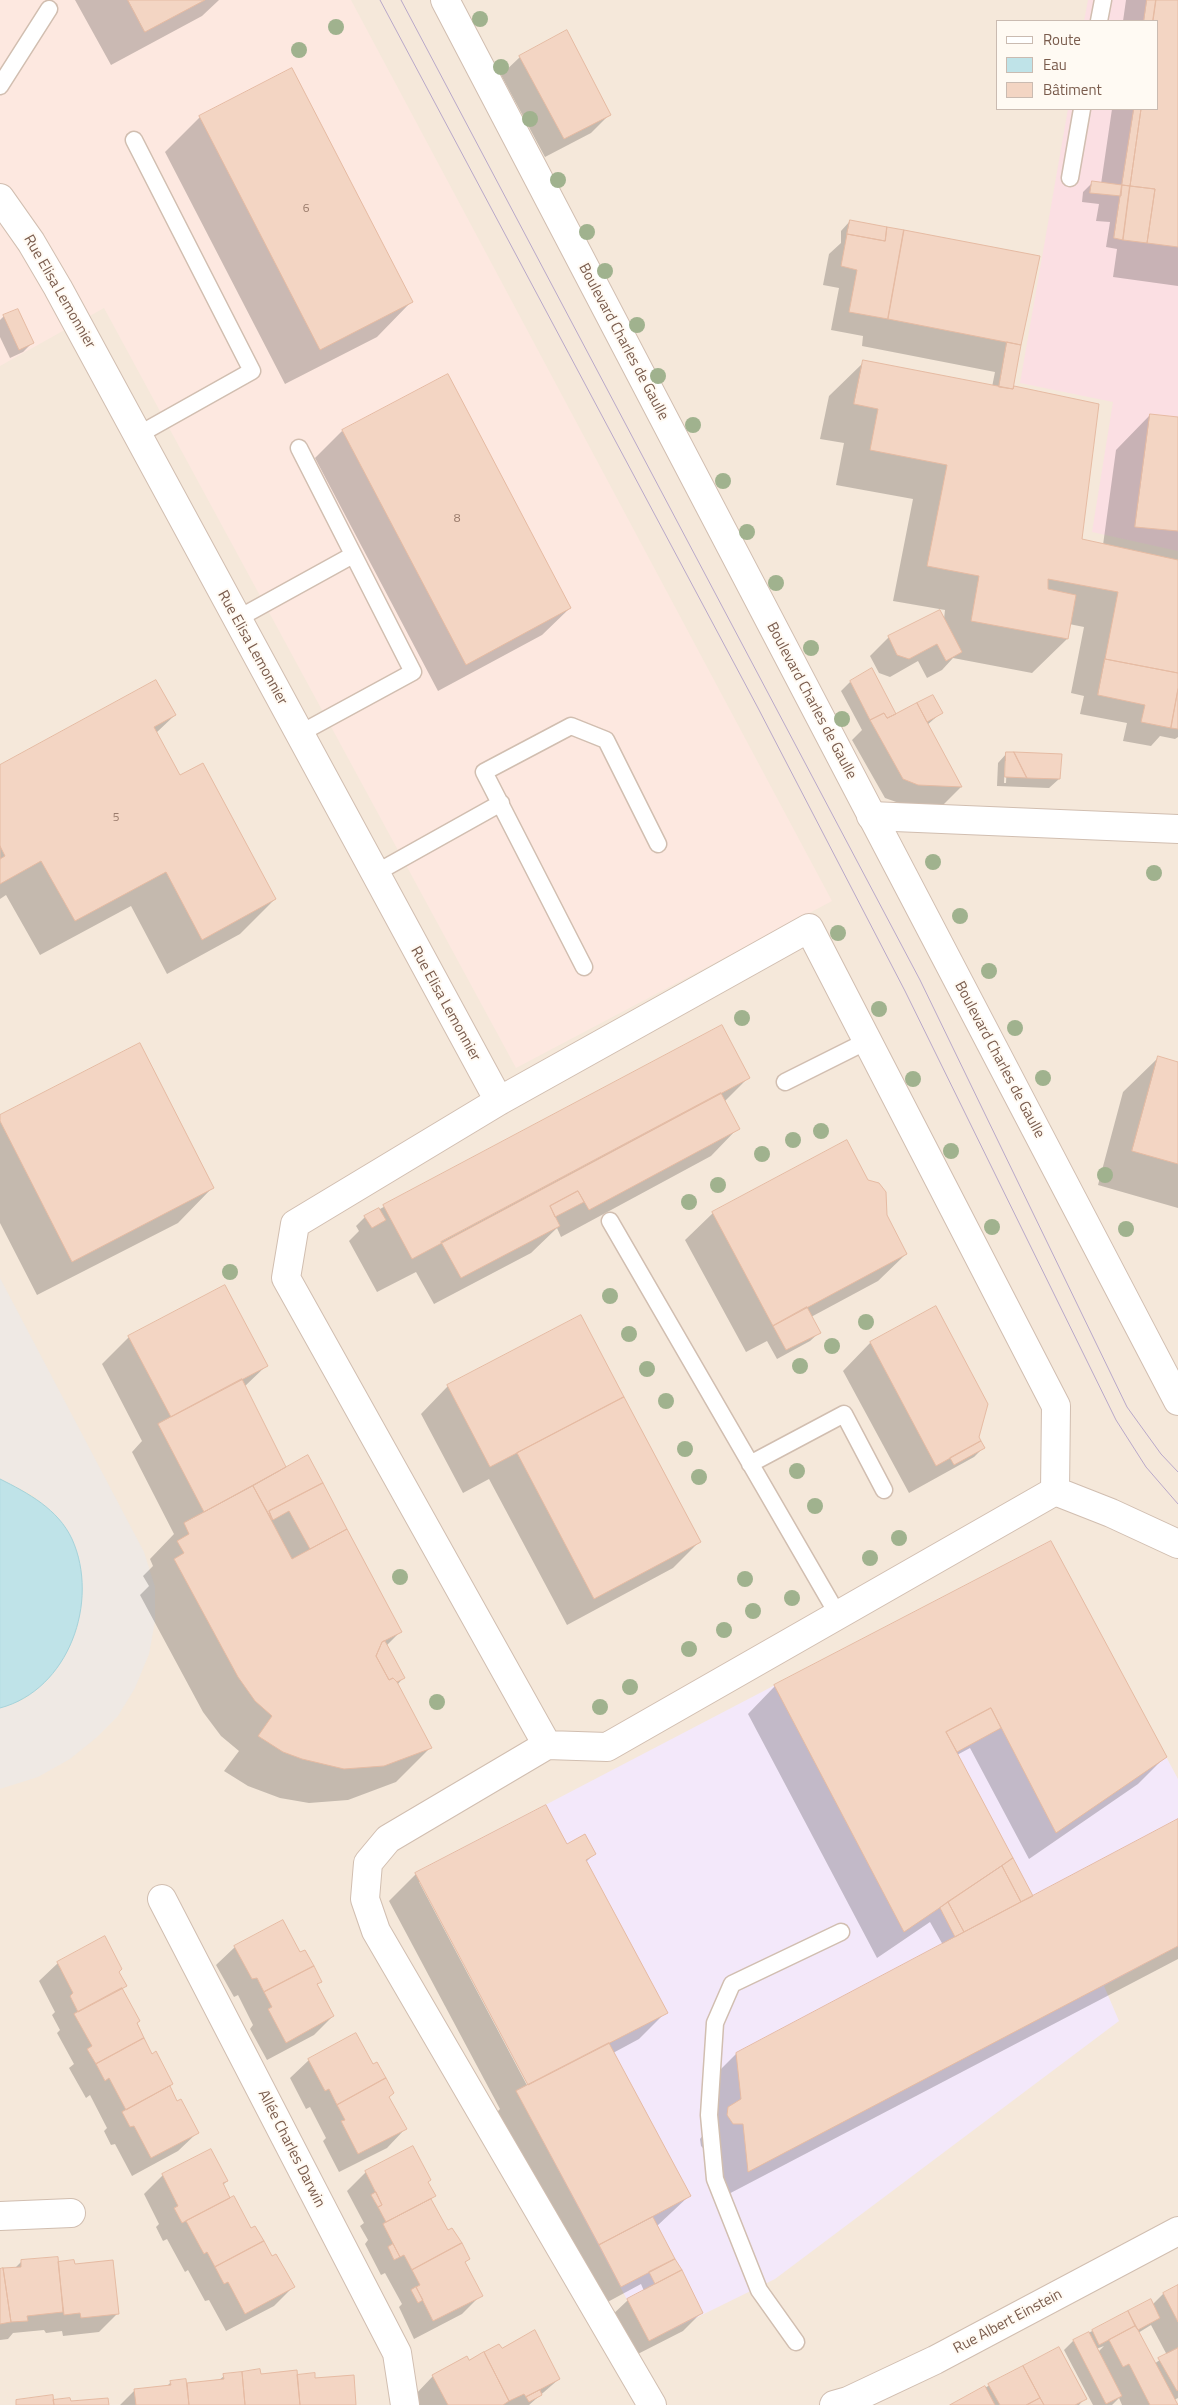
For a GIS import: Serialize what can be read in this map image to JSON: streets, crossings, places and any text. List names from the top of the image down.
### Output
{
  "streets": {
    "street": [
      "Rue Elisa Lemonnier",
      "Boulevard Charles de Gaulle",
      "Allée Charles Darwin",
      "Rue Albert Einstein"
    ]
  },
  "house_numbers": ["6", "8", "5"],
  "legend": ["Route", "Eau", "Bâtiment"]
}
